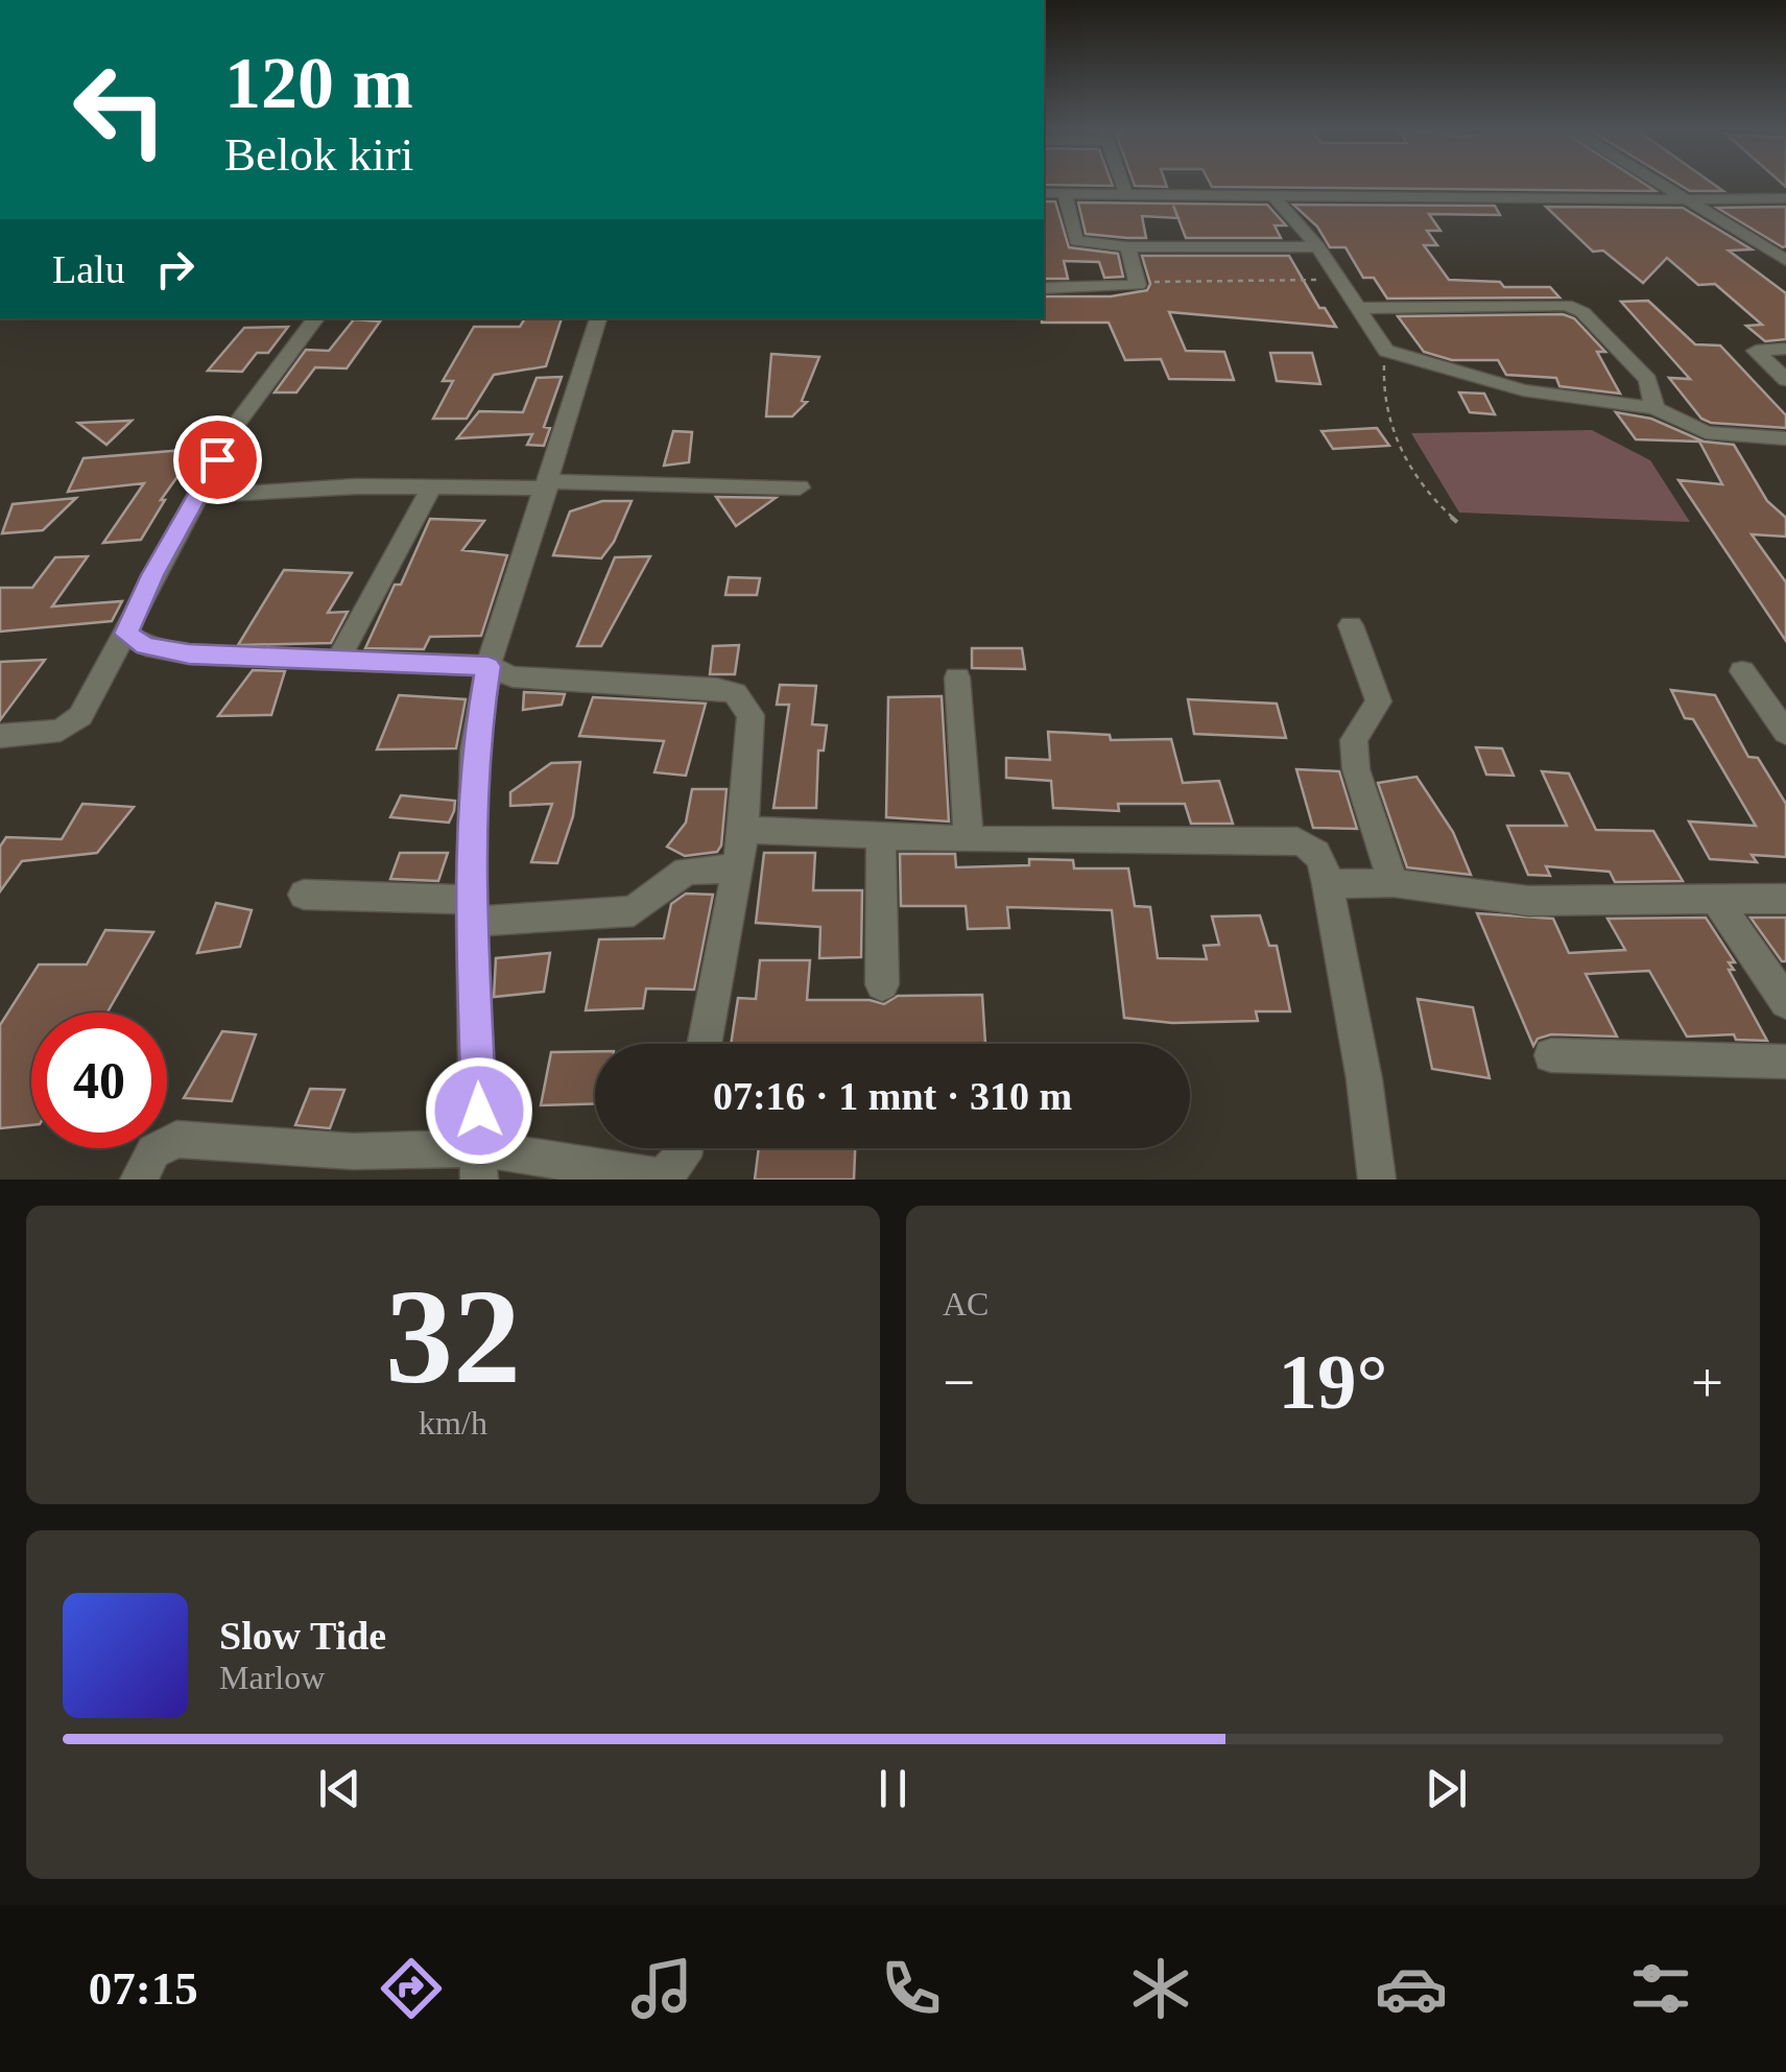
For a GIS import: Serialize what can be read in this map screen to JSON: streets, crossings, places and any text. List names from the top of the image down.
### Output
{
  "page": {
    "turn": ["120 m", "Belok kiri"],
    "then": "Lalu",
    "limit": "40",
    "trip": "07:16 · 1 mnt · 310 m",
    "tile": [
      ["32", "km/h"],
      "AC"
    ],
    "heat": ["−", "19°", "+"],
    "song": ["Slow Tide", "Marlow"],
    "tabs": "07:15"
  }
}
